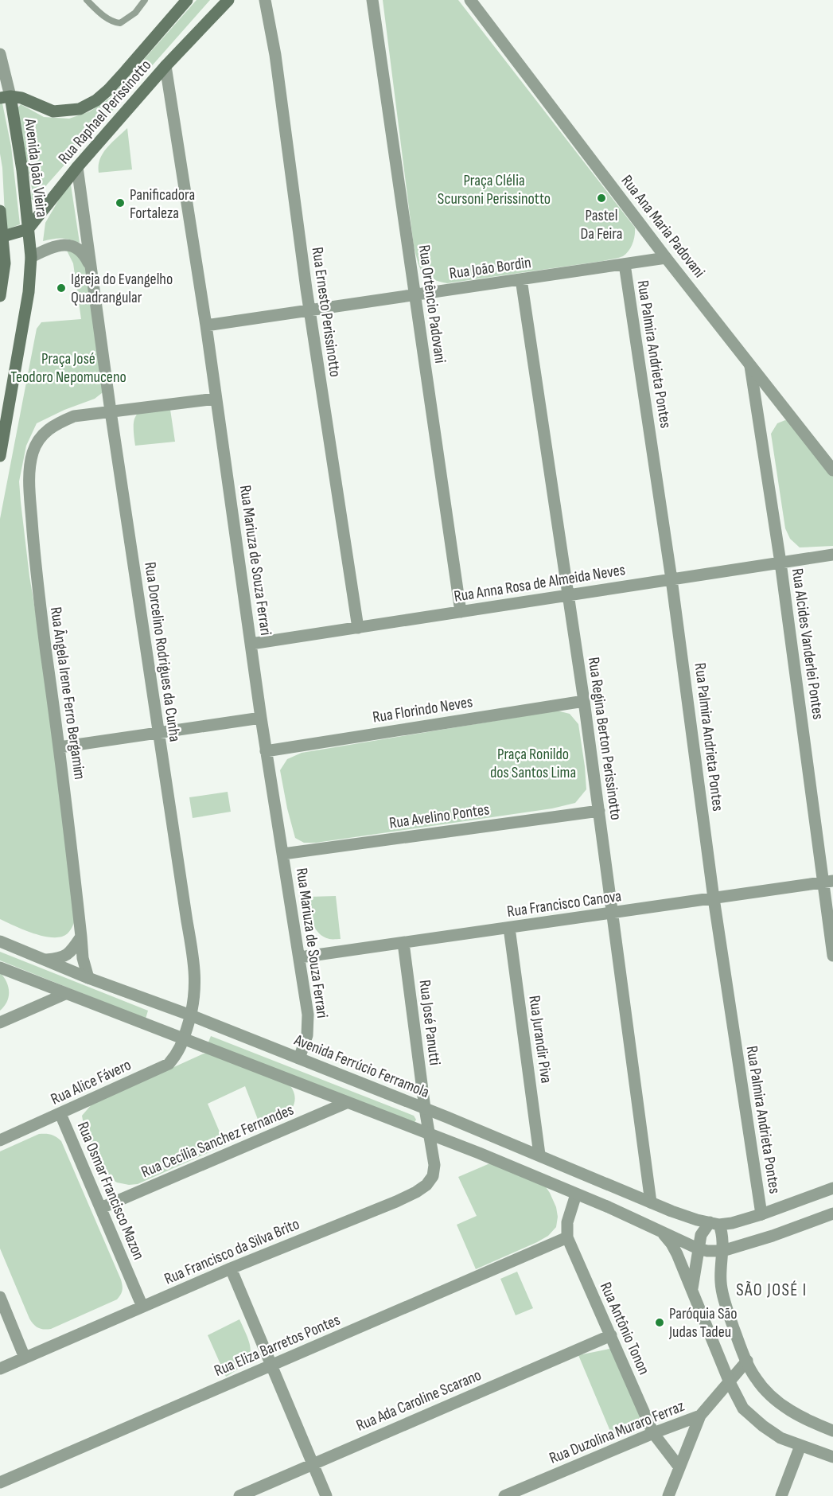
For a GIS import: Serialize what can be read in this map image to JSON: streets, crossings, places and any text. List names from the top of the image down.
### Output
{
  "streets": {
    "main road": ["Rua Raphael Perissinotto", "Avenida João Vieira"],
    "street": [
      "Rua Ana Maria Padovani",
      "Rua João Bordin",
      "Rua Ortêncio Padovani",
      "Rua Ernesto Perissinotto",
      "Rua Palmira Andrieta Pontes",
      "Rua Mariuza de Souza Ferrari",
      "Rua Anna Rosa de Almeida Neves",
      "Rua Alcides Vanderlei Pontes",
      "Rua Dorcelino Rodrigues da Cunha",
      "Rua Ângela Irene Ferro Bergamim",
      "Rua Florindo Neves",
      "Rua Regina Berton Perissinotto",
      "Rua Avelino Pontes",
      "Rua Francisco Canova",
      "Rua José Panutti",
      "Rua Jurandir Piva",
      "Avenida Ferrúcio Ferramola",
      "Rua Alice Fávero",
      "Rua Cecília Sanchez Fernandes",
      "Rua Osmar Francisco Mazon",
      "Rua Francisco da Silva Brito",
      "Rua Antônio Tonon",
      "Rua Eliza Barretos Pontes",
      "Rua Ada Caroline Scarano",
      "Rua Duzolina Muraro Ferraz"
    ]
  },
  "crossings": [
    ["Rua Raphael Perissinotto", "Avenida João Vieira"],
    ["Rua Raphael Perissinotto", "Rua Mariuza de Souza Ferrari"],
    ["Rua Raphael Perissinotto", "Rua Dorcelino Rodrigues da Cunha"],
    ["Avenida João Vieira", "Rua Dorcelino Rodrigues da Cunha"],
    ["Rua Ana Maria Padovani", "Rua João Bordin"],
    ["Rua Ana Maria Padovani", "Rua Alcides Vanderlei Pontes"],
    ["Rua João Bordin", "Rua Ortêncio Padovani"],
    ["Rua João Bordin", "Rua Ernesto Perissinotto"],
    ["Rua João Bordin", "Rua Palmira Andrieta Pontes"],
    ["Rua João Bordin", "Rua Mariuza de Souza Ferrari"],
    ["Rua João Bordin", "Rua Regina Berton Perissinotto"],
    ["Rua Ortêncio Padovani", "Rua Anna Rosa de Almeida Neves"],
    ["Rua Ernesto Perissinotto", "Rua Anna Rosa de Almeida Neves"],
    ["Rua Palmira Andrieta Pontes", "Rua Anna Rosa de Almeida Neves"],
    ["Rua Palmira Andrieta Pontes", "Rua Francisco Canova"],
    ["Rua Mariuza de Souza Ferrari", "Rua Anna Rosa de Almeida Neves"],
    ["Rua Mariuza de Souza Ferrari", "Rua Florindo Neves"],
    ["Rua Mariuza de Souza Ferrari", "Rua Avelino Pontes"],
    ["Rua Mariuza de Souza Ferrari", "Rua Francisco Canova"],
    ["Rua Mariuza de Souza Ferrari", "Avenida Ferrúcio Ferramola"],
    ["Rua Anna Rosa de Almeida Neves", "Rua Alcides Vanderlei Pontes"],
    ["Rua Anna Rosa de Almeida Neves", "Rua Regina Berton Perissinotto"],
    ["Rua Alcides Vanderlei Pontes", "Rua Francisco Canova"],
    ["Rua Dorcelino Rodrigues da Cunha", "Rua Ângela Irene Ferro Bergamim"],
    ["Rua Dorcelino Rodrigues da Cunha", "Avenida Ferrúcio Ferramola"],
    ["Rua Dorcelino Rodrigues da Cunha", "Rua Alice Fávero"],
    ["Rua Ângela Irene Ferro Bergamim", "Avenida Ferrúcio Ferramola"],
    ["Rua Florindo Neves", "Rua Regina Berton Perissinotto"],
    ["Rua Regina Berton Perissinotto", "Rua Avelino Pontes"],
    ["Rua Regina Berton Perissinotto", "Rua Francisco Canova"],
    ["Rua Regina Berton Perissinotto", "Avenida Ferrúcio Ferramola"],
    ["Rua Francisco Canova", "Rua José Panutti"],
    ["Rua Francisco Canova", "Rua Jurandir Piva"],
    ["Rua José Panutti", "Avenida Ferrúcio Ferramola"],
    ["Rua José Panutti", "Rua Francisco da Silva Brito"],
    ["Rua Jurandir Piva", "Avenida Ferrúcio Ferramola"],
    ["Rua Alice Fávero", "Rua Osmar Francisco Mazon"],
    ["Rua Cecília Sanchez Fernandes", "Rua Osmar Francisco Mazon"],
    ["Rua Osmar Francisco Mazon", "Rua Francisco da Silva Brito"],
    ["Rua Antônio Tonon", "Rua Eliza Barretos Pontes"],
    ["Rua Antônio Tonon", "Rua Ada Caroline Scarano"],
    ["Rua Antônio Tonon", "Rua Duzolina Muraro Ferraz"]
  ],
  "districts": ["SÃO JOSÉ I"],
  "parks": ["Praça Clélia Scursoni Perissinotto", "Praça José Teodoro Nepomuceno", "Praça Ronildo dos Santos Lima"],
  "places": [
    "Pastel Da Feira",
    "Panificadora Fortaleza",
    "Igreja do Evangelho Quadrangular",
    "Paróquia São Judas Tadeu"
  ]
}
